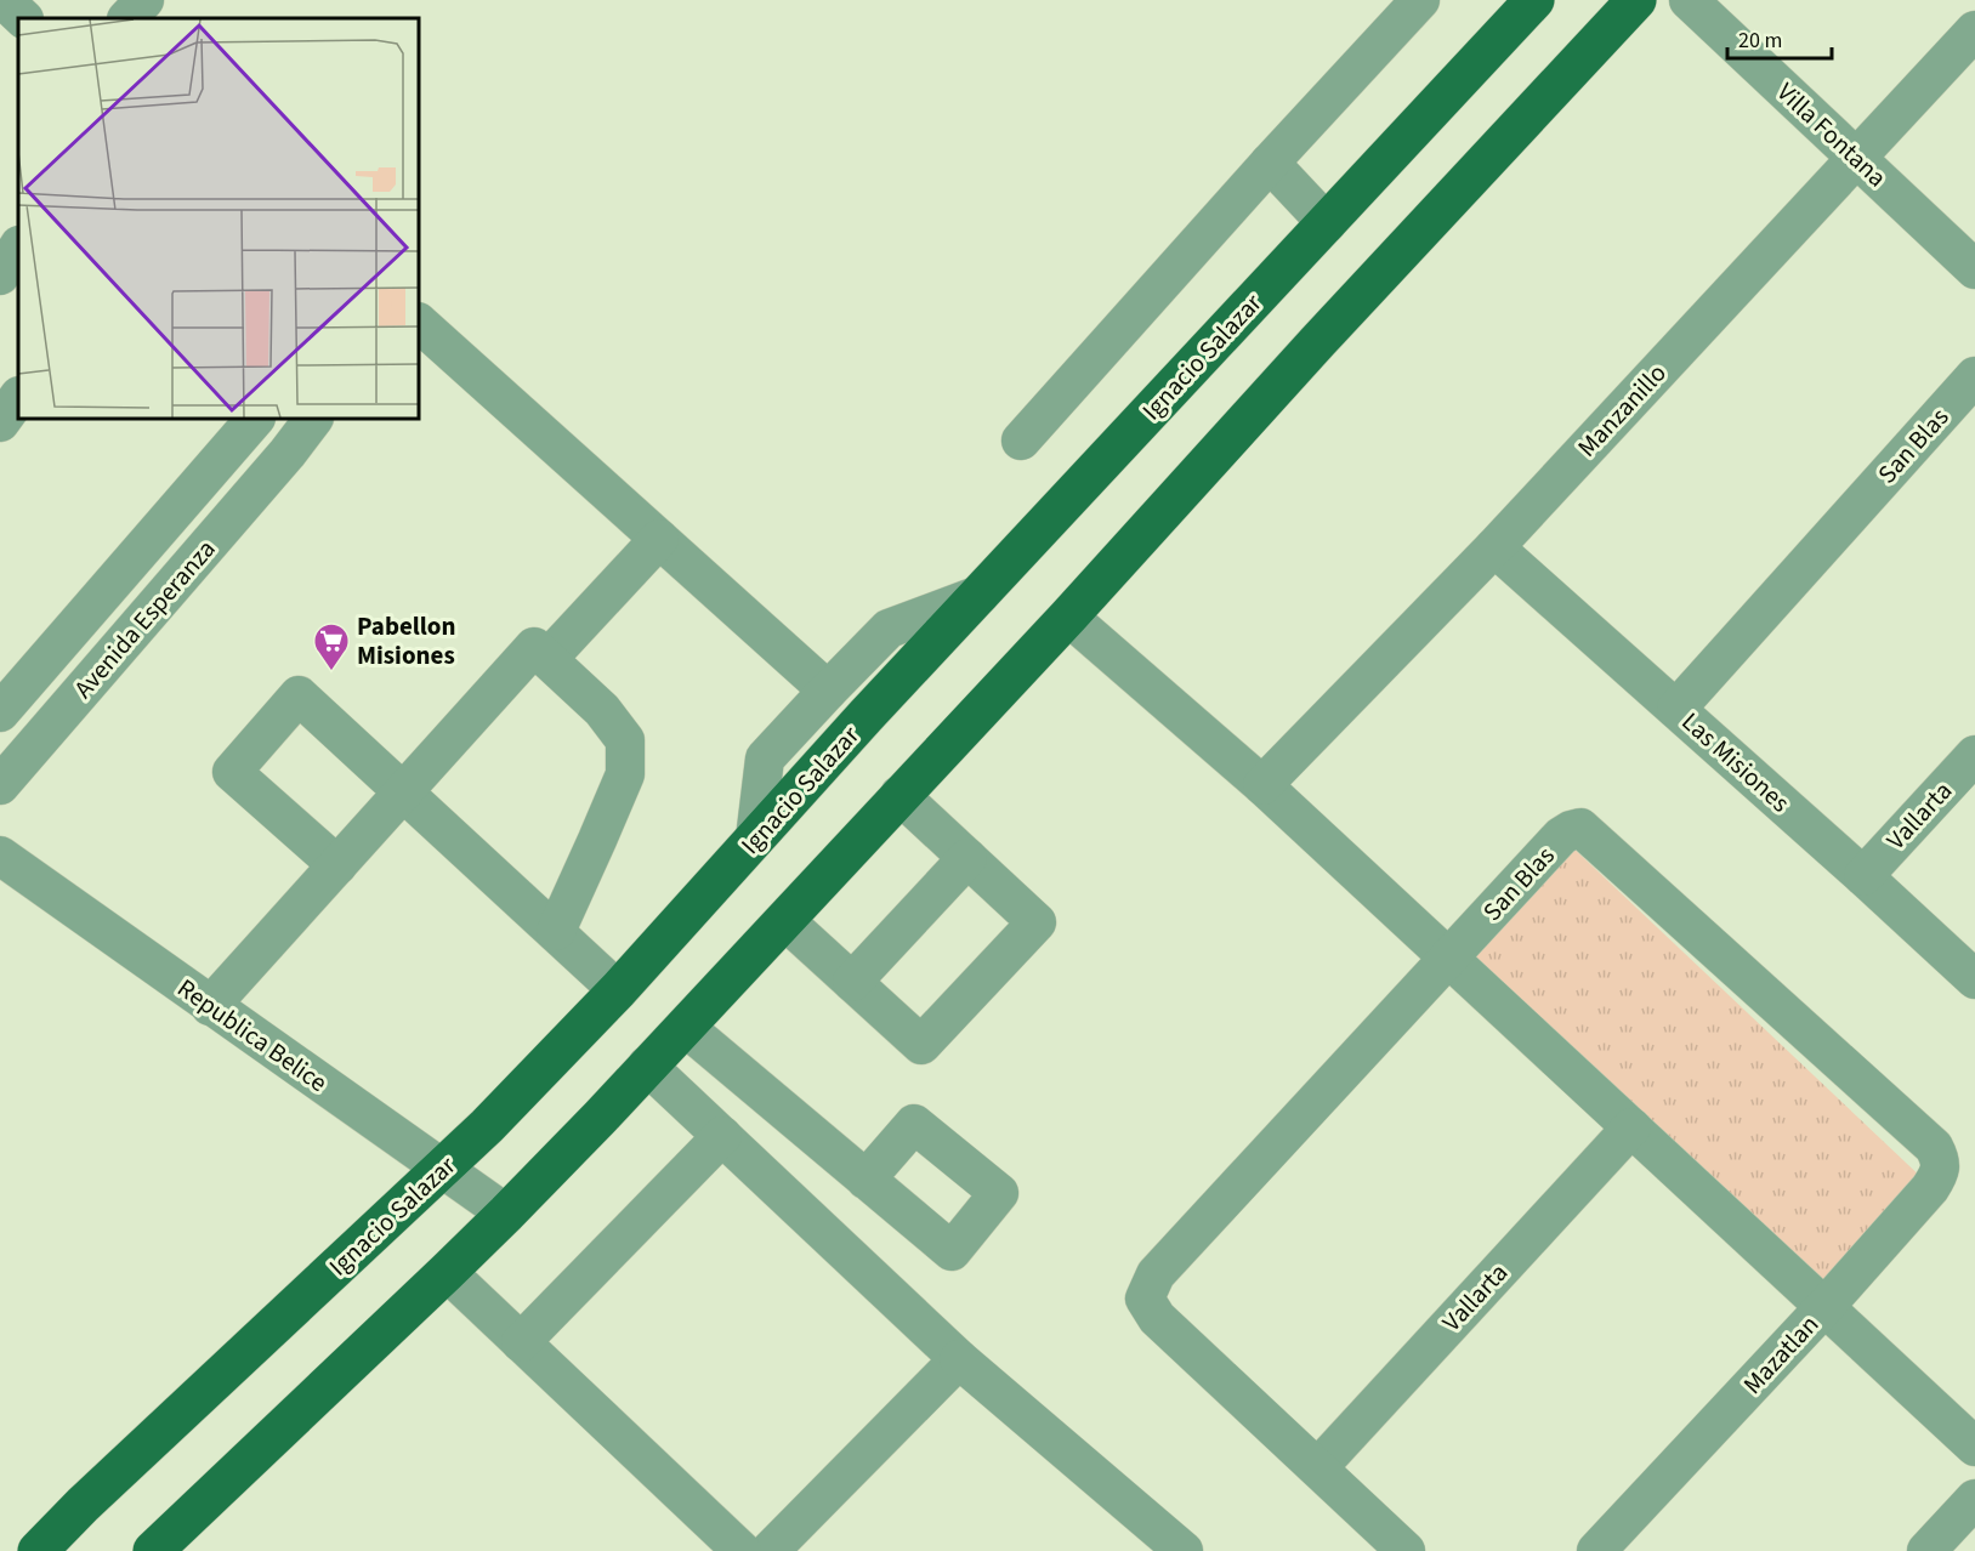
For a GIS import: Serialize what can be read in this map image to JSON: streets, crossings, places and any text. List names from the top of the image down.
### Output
{
  "streets": {
    "main road": ["Ignacio Salazar"],
    "street": [
      "Villa Fontana",
      "Manzanillo",
      "San Blas",
      "Avenida Esperanza",
      "Las Misiones",
      "Vallarta",
      "Republica Belice",
      "Mazatlan"
    ]
  },
  "crossings": [
    ["Villa Fontana", "Manzanillo"],
    ["Ignacio Salazar", "Republica Belice"],
    ["Manzanillo", "Las Misiones"],
    ["San Blas", "Las Misiones"],
    ["San Blas", "Vallarta"],
    ["San Blas", "Mazatlan"],
    ["Las Misiones", "Vallarta"]
  ],
  "places": {
    "supermarket": ["Pabellon Misiones"]
  },
  "scale_bar": "20 m"
}
